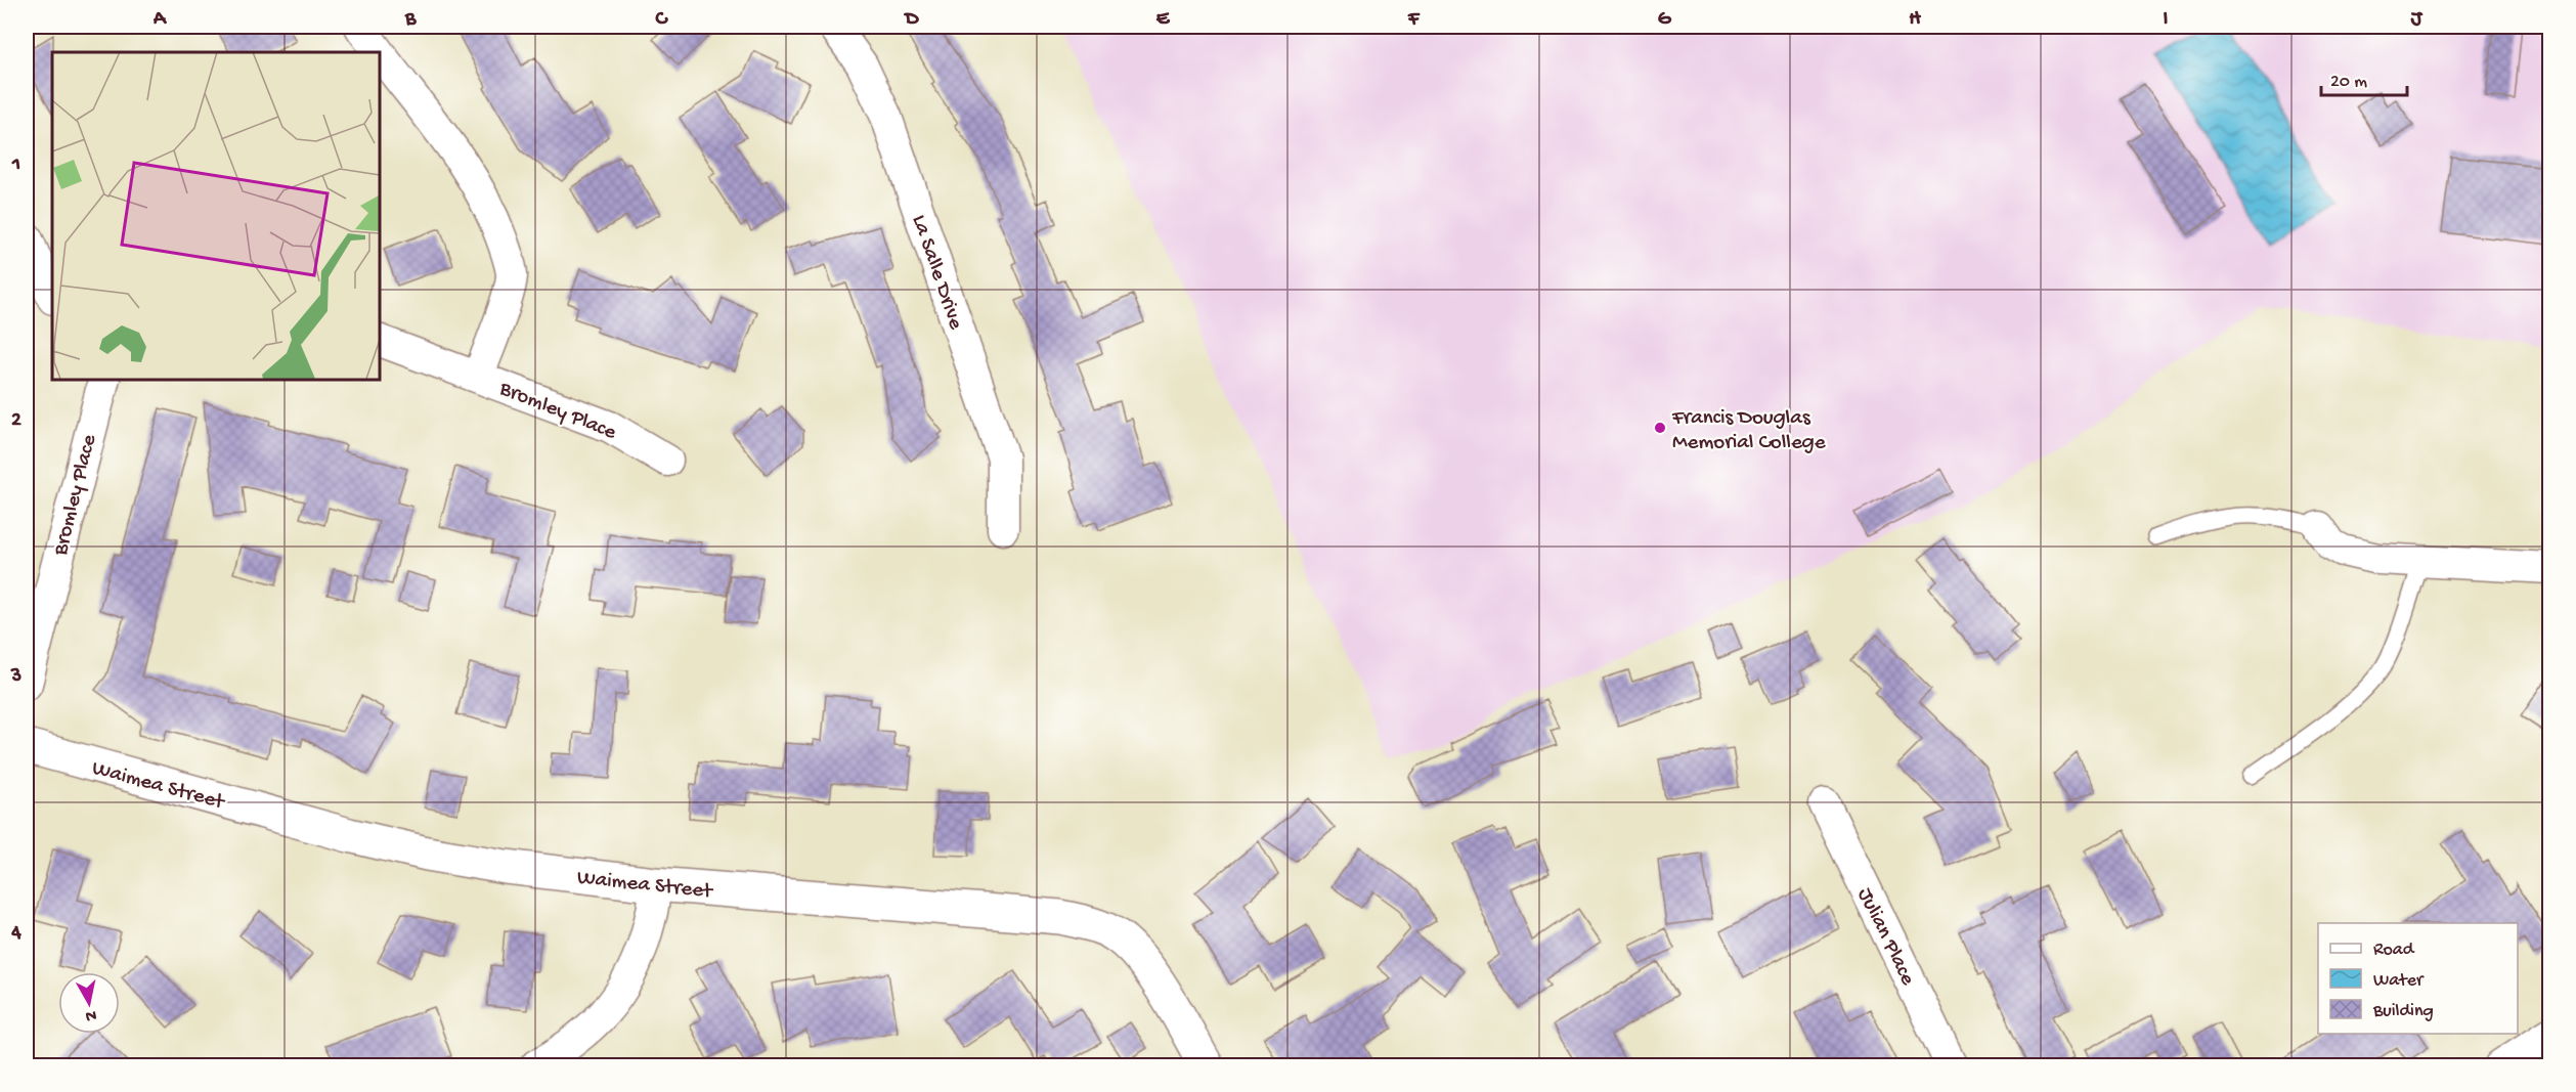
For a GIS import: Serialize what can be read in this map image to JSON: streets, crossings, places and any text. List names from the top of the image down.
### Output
{
  "streets": {
    "main road": ["Waimea Street"],
    "street": ["La Salle Drive", "Bromley Place", "Julian Place"]
  },
  "places": ["Francis Douglas Memorial College"],
  "legend": ["Road", "Water", "Building"],
  "scale_bar": "20 m",
  "north": "bottom",
  "grid": {
    "columns": [
      "A",
      "B",
      "C",
      "D",
      "E",
      "F",
      "G",
      "H",
      "I",
      "J"
    ],
    "rows": [
      "1",
      "2",
      "3",
      "4"
    ]
  }
}
